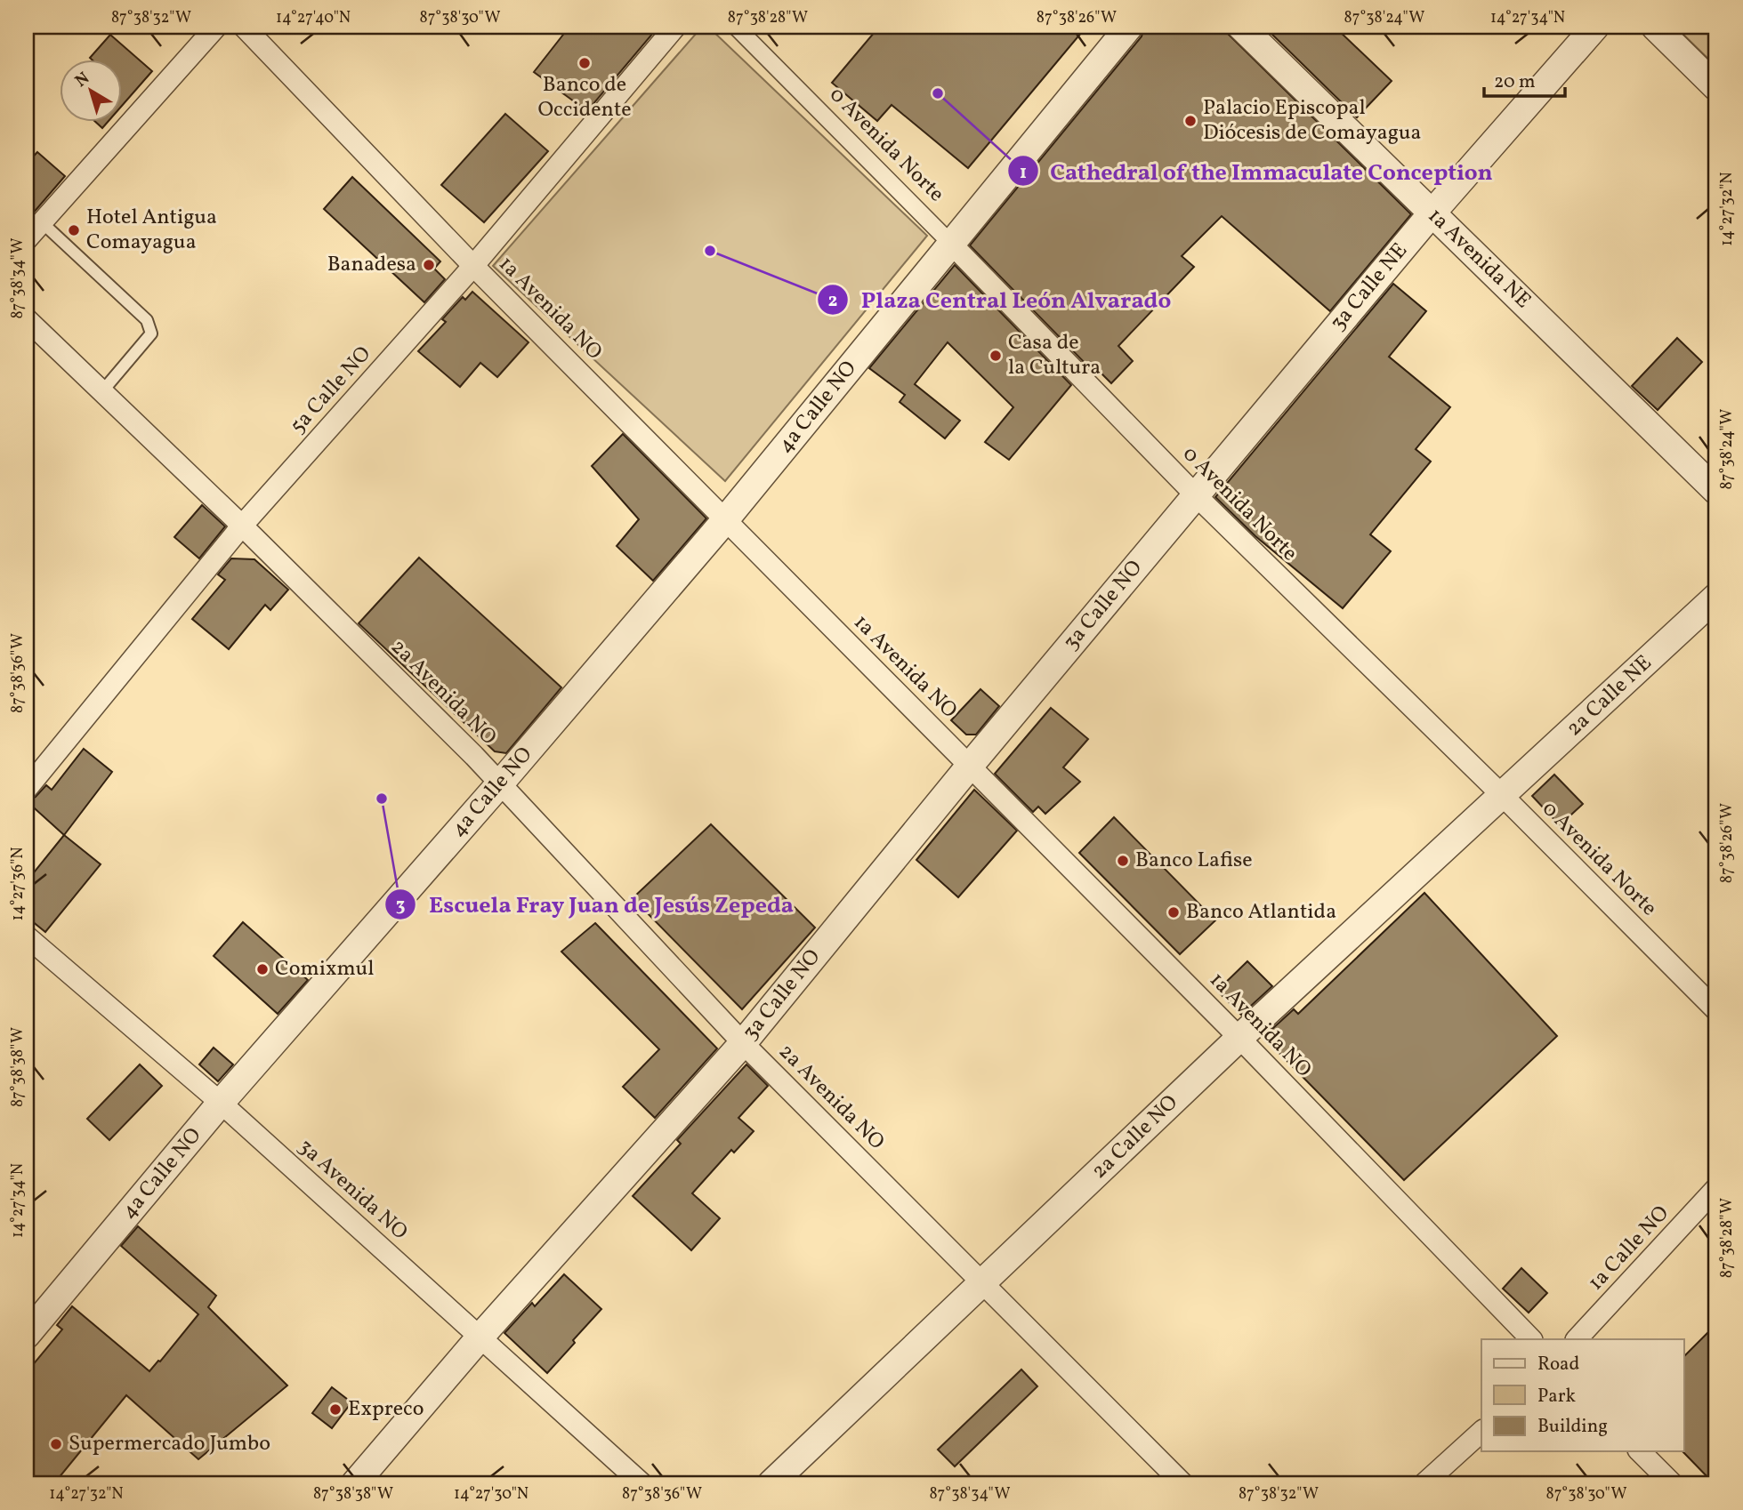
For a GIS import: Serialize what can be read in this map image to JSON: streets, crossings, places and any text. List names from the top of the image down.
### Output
{
  "streets": {
    "street": [
      "0 Avenida Norte",
      "1a Avenida NE",
      "3a Calle NE",
      "1a Avenida NO",
      "5a Calle NO",
      "4a Calle NO",
      "3a Calle NO",
      "2a Avenida NO",
      "2a Calle NE",
      "2a Calle NO",
      "3a Avenida NO",
      "1a Calle NO"
    ]
  },
  "crossings": [
    ["0 Avenida Norte", "3a Calle NE"],
    ["0 Avenida Norte", "4a Calle NO"],
    ["0 Avenida Norte", "3a Calle NO"],
    ["0 Avenida Norte", "2a Calle NE"],
    ["0 Avenida Norte", "2a Calle NO"],
    ["1a Avenida NE", "3a Calle NE"],
    ["3a Calle NE", "3a Calle NO"],
    ["1a Avenida NO", "5a Calle NO"],
    ["1a Avenida NO", "4a Calle NO"],
    ["1a Avenida NO", "3a Calle NO"],
    ["1a Avenida NO", "2a Calle NO"],
    ["5a Calle NO", "2a Avenida NO"],
    ["4a Calle NO", "2a Avenida NO"],
    ["4a Calle NO", "3a Avenida NO"],
    ["3a Calle NO", "2a Avenida NO"],
    ["3a Calle NO", "3a Avenida NO"],
    ["2a Avenida NO", "2a Calle NO"],
    ["2a Calle NE", "2a Calle NO"]
  ],
  "places": [
    "Banco de Occidente",
    "Cathedral of the Immaculate Conception",
    "Palacio Episcopal Diócesis de Comayagua",
    "Hotel Antigua Comayagua",
    "Plaza Central León Alvarado",
    "Banadesa",
    "Casa de la Cultura",
    "Escuela Fray Juan de Jesús Zepeda",
    "Banco Lafise",
    "Banco Atlantida",
    "Comixmul",
    "Expreco",
    "Supermercado Jumbo"
  ],
  "legend": ["Road", "Park", "Building"],
  "scale_bar": "20 m",
  "north": "top left",
  "coordinates": [
    "87°38'32\"W",
    "14°27'40\"N",
    "87°38'30\"W",
    "87°38'28\"W",
    "87°38'26\"W",
    "87°38'24\"W",
    "14°27'34\"N",
    "14°27'32\"N",
    "87°38'34\"W",
    "87°38'36\"W",
    "14°27'36\"N",
    "87°38'38\"W",
    "14°27'30\"N"
  ]
}
